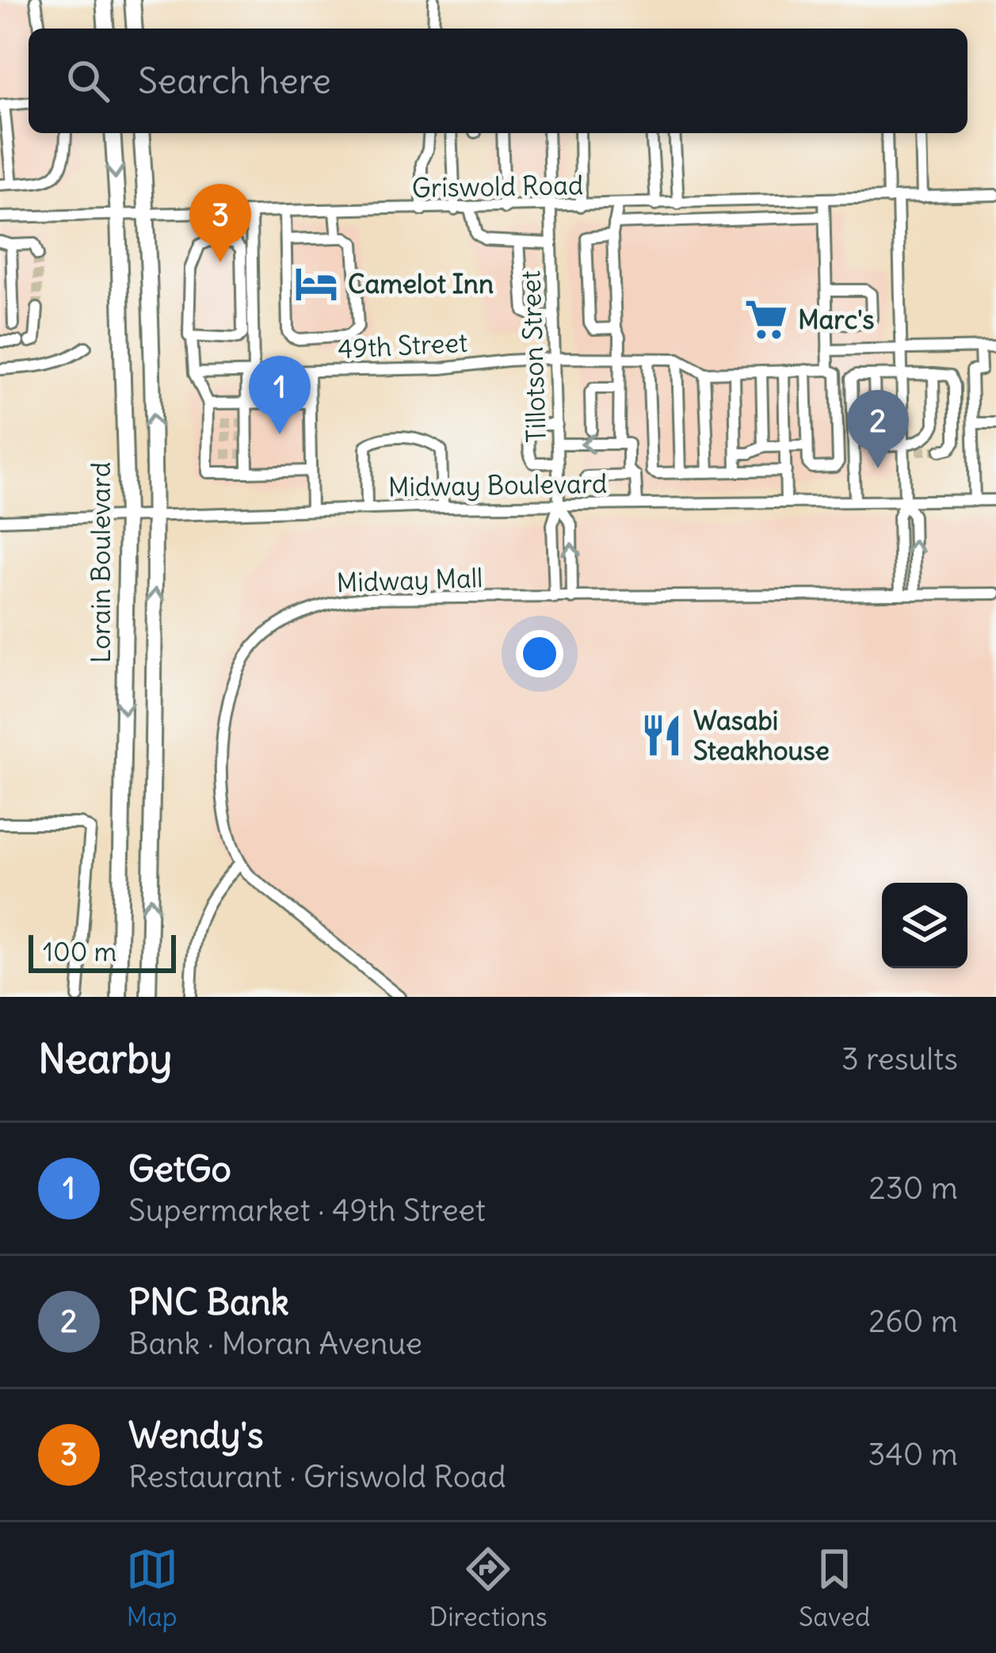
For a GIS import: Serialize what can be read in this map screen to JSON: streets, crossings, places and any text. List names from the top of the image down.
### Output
{
  "streets": {
    "highway": ["Lorain Boulevard"],
    "street": [
      "Griswold Road",
      "49th Street",
      "Tillotson Street",
      "Midway Boulevard",
      "Midway Mall"
    ]
  },
  "crossings": [
    ["Griswold Road", "Tillotson Street"],
    ["Griswold Road", "Lorain Boulevard"],
    ["49th Street", "Tillotson Street"],
    ["Tillotson Street", "Midway Boulevard"],
    ["Tillotson Street", "Midway Mall"],
    ["Midway Boulevard", "Lorain Boulevard"]
  ],
  "places": {
    "hotel": ["Camelot Inn"],
    "supermarket": ["Marc's"],
    "restaurant": ["Wasabi Steakhouse"]
  },
  "scale_bar": "100 m",
  "page": {
    "search": "Search here",
    "pins": ["3", "1", "2"],
    "scale": "100 m",
    "heading": ["Nearby", "3 results"],
    "list": [
      {
        "mark": "1",
        "name": "GetGo",
        "note": "Supermarket · 49th Street",
        "value": "230 m"
      },
      {
        "mark": "2",
        "name": "PNC Bank",
        "note": "Bank · Moran Avenue",
        "value": "260 m"
      },
      {
        "mark": "3",
        "name": "Wendy's",
        "note": "Restaurant · Griswold Road",
        "value": "340 m"
      }
    ],
    "nav": ["Map", "Directions", "Saved"]
  }
}
